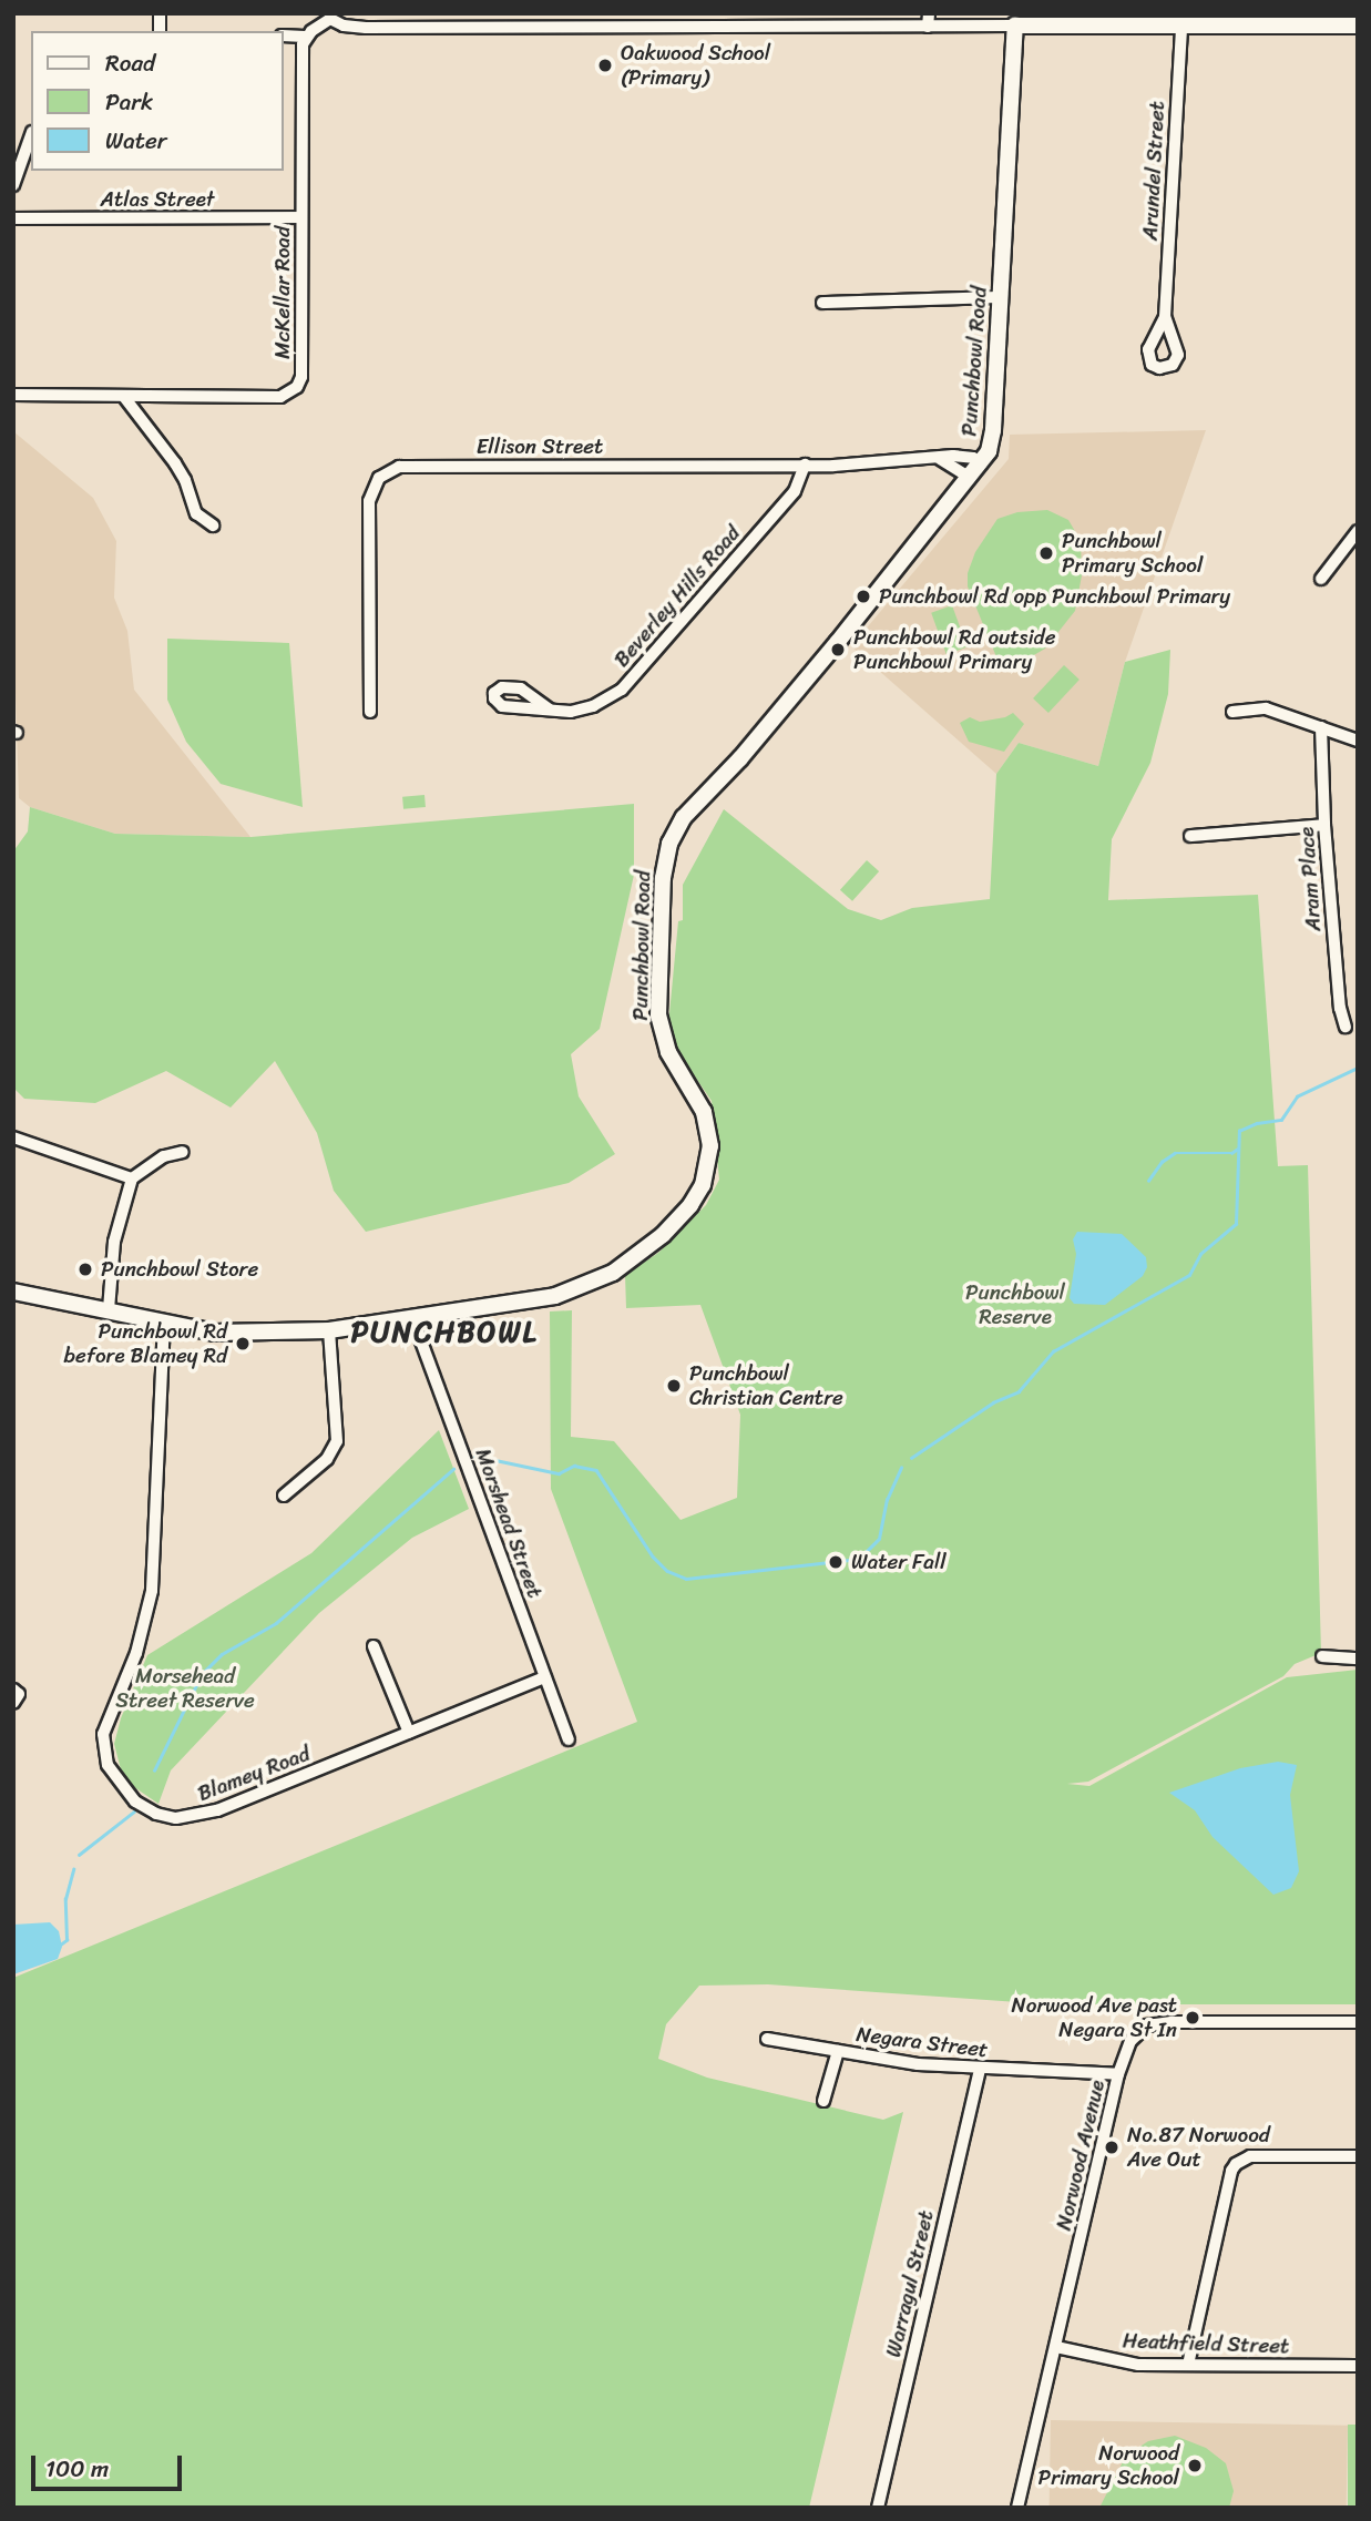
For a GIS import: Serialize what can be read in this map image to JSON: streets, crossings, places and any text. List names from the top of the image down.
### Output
{
  "streets": {
    "street": [
      "Arundel Street",
      "Atlas Street",
      "McKellar Road",
      "Punchbowl Road",
      "Ellison Street",
      "Beverley Hills Road",
      "Aram Place",
      "Morshead Street",
      "Blamey Road",
      "Negara Street",
      "Norwood Avenue",
      "Warragul Street",
      "Heathfield Street"
    ]
  },
  "crossings": [
    ["Atlas Street", "McKellar Road"],
    ["Punchbowl Road", "Ellison Street"],
    ["Punchbowl Road", "Morshead Street"],
    ["Punchbowl Road", "Blamey Road"],
    ["Ellison Street", "Beverley Hills Road"],
    ["Morshead Street", "Blamey Road"],
    ["Negara Street", "Norwood Avenue"],
    ["Negara Street", "Warragul Street"],
    ["Norwood Avenue", "Heathfield Street"]
  ],
  "districts": ["PUNCHBOWL"],
  "parks": ["Punchbowl Reserve", "Morsehead Street Reserve"],
  "places": [
    "Oakwood School (Primary)",
    "Punchbowl Primary School",
    "Punchbowl Rd opp Punchbowl Primary",
    "Punchbowl Rd outside Punchbowl Primary",
    "Punchbowl Store",
    "Punchbowl Rd before Blamey Rd",
    "Punchbowl Christian Centre",
    "Water Fall",
    "Norwood Ave past Negara St In",
    "No.87 Norwood Ave Out",
    "Norwood Primary School"
  ],
  "legend": ["Road", "Park", "Water"],
  "scale_bar": "100 m"
}
